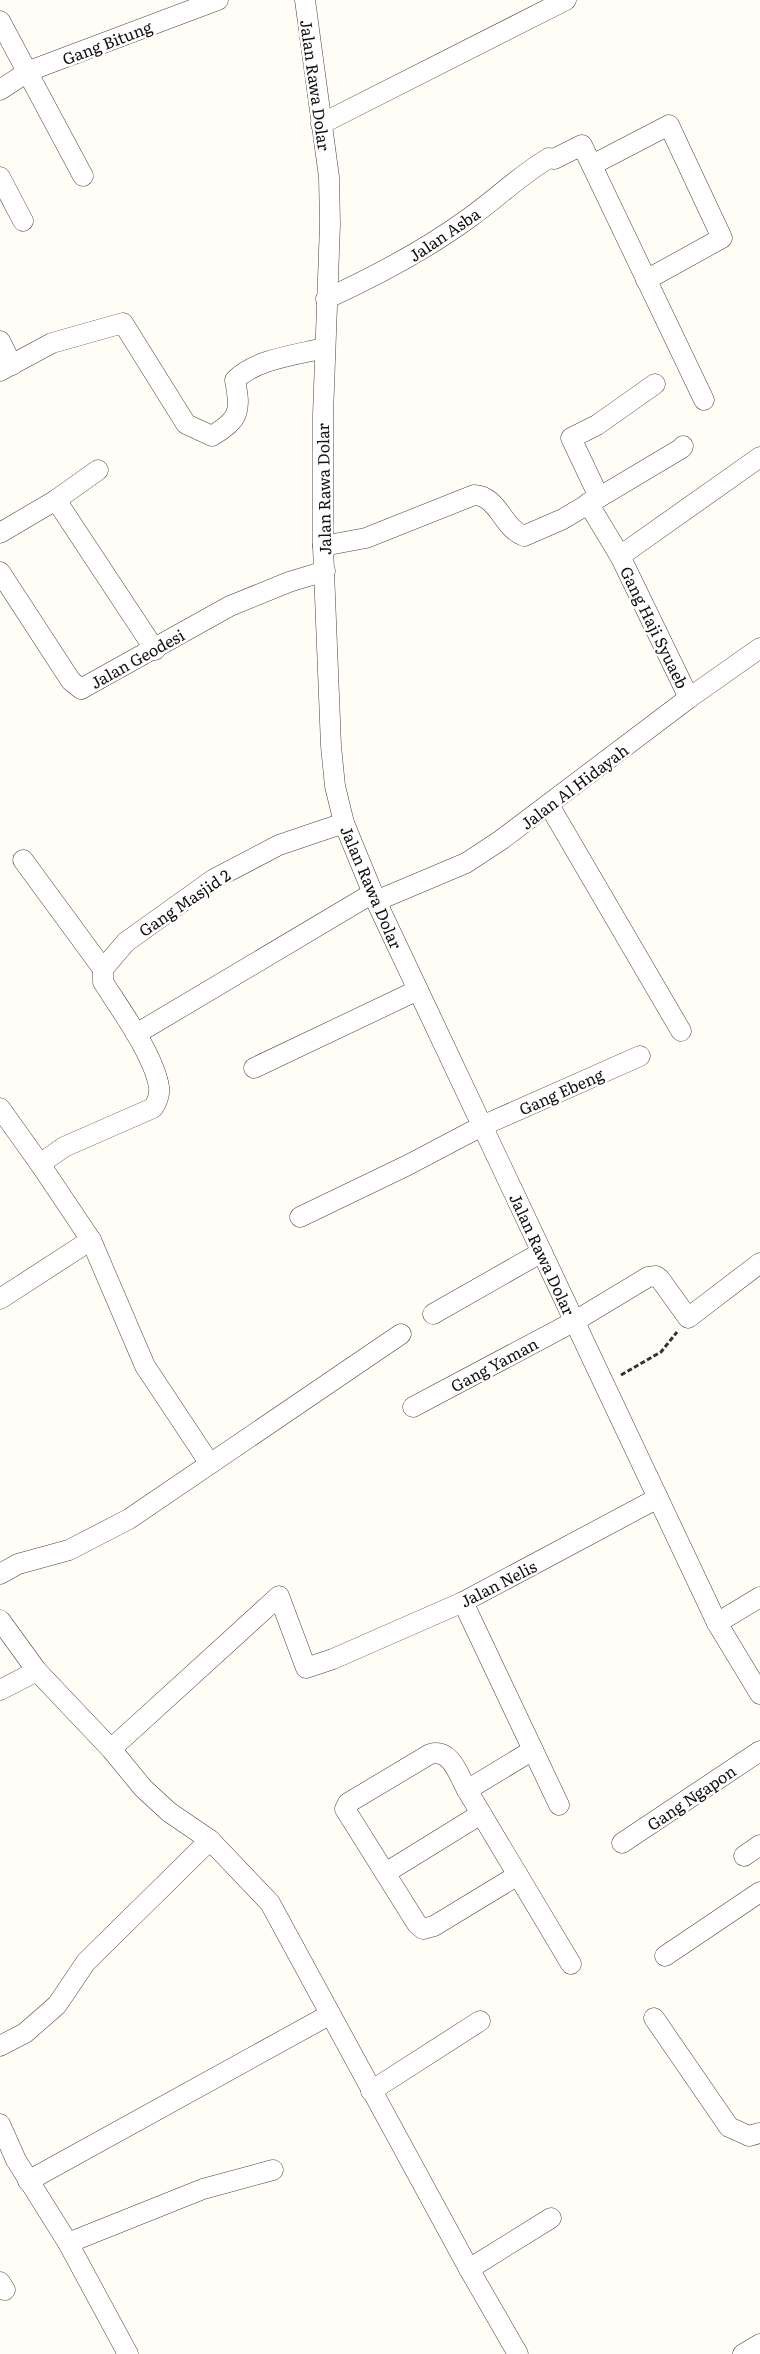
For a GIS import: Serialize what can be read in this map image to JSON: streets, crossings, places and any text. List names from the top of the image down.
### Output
{
  "streets": {
    "street": [
      "Gang Bitung",
      "Jalan Rawa Dolar",
      "Jalan Asba",
      "Gang Haji Syuaeb",
      "Jalan Geodesi",
      "Jalan Al Hidayah",
      "Gang Masjid 2",
      "Gang Ebeng",
      "Gang Yaman",
      "Jalan Nelis",
      "Gang Ngapon"
    ]
  },
  "crossings": [
    ["Jalan Rawa Dolar", "Jalan Asba"],
    ["Jalan Rawa Dolar", "Jalan Geodesi"],
    ["Jalan Rawa Dolar", "Jalan Al Hidayah"],
    ["Jalan Rawa Dolar", "Gang Masjid 2"],
    ["Jalan Rawa Dolar", "Gang Ebeng"],
    ["Jalan Rawa Dolar", "Gang Yaman"],
    ["Jalan Rawa Dolar", "Jalan Nelis"],
    ["Gang Haji Syuaeb", "Jalan Al Hidayah"]
  ]
}
